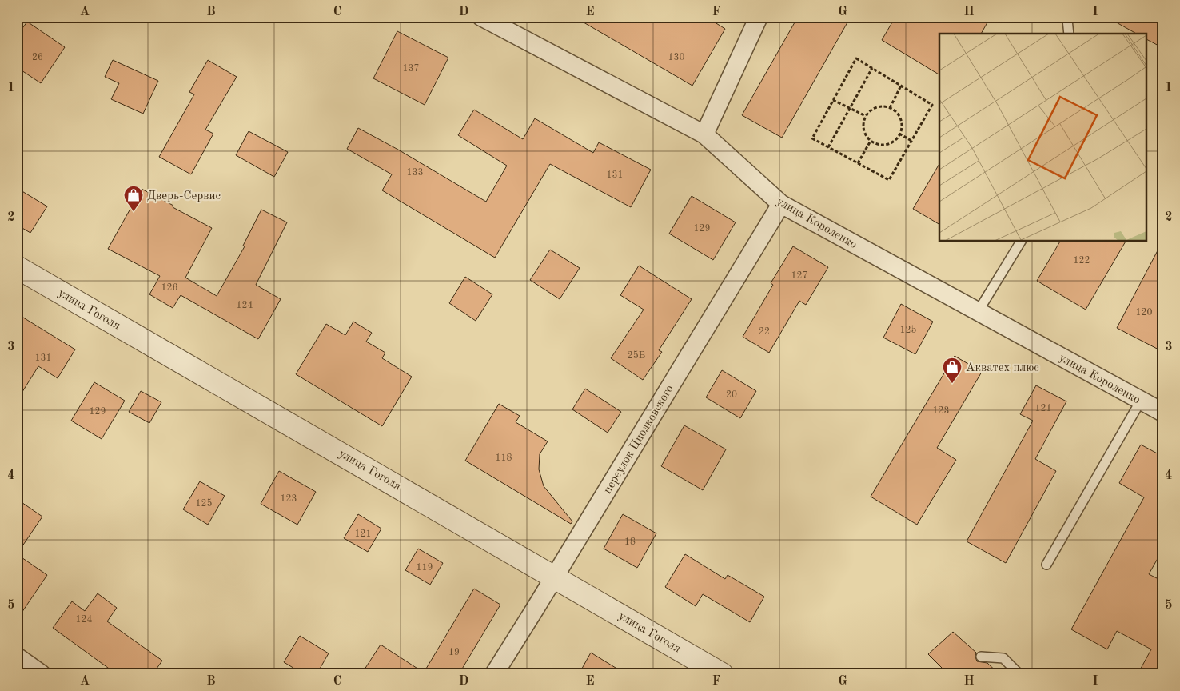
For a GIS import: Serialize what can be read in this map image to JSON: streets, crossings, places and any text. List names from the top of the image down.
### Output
{
  "streets": {
    "street": ["улица Короленко", "улица Гоголя", "переулок Циолковского"]
  },
  "crossings": [
    ["улица Короленко", "переулок Циолковского"],
    ["улица Гоголя", "переулок Циолковского"]
  ],
  "places": {
    "shop": ["Дверь-Сервис", "Акватех плюс"]
  },
  "house_numbers": [
    "26",
    "130",
    "137",
    "133",
    "131",
    "129",
    "122",
    "127",
    "126",
    "124",
    "120",
    "125",
    "22",
    "25Б",
    "131",
    "20",
    "121",
    "123",
    "129",
    "118",
    "123",
    "125",
    "121",
    "18",
    "119",
    "124",
    "19"
  ],
  "grid": {
    "columns": [
      "A",
      "B",
      "C",
      "D",
      "E",
      "F",
      "G",
      "H",
      "I"
    ],
    "rows": [
      "1",
      "2",
      "3",
      "4",
      "5"
    ]
  }
}
